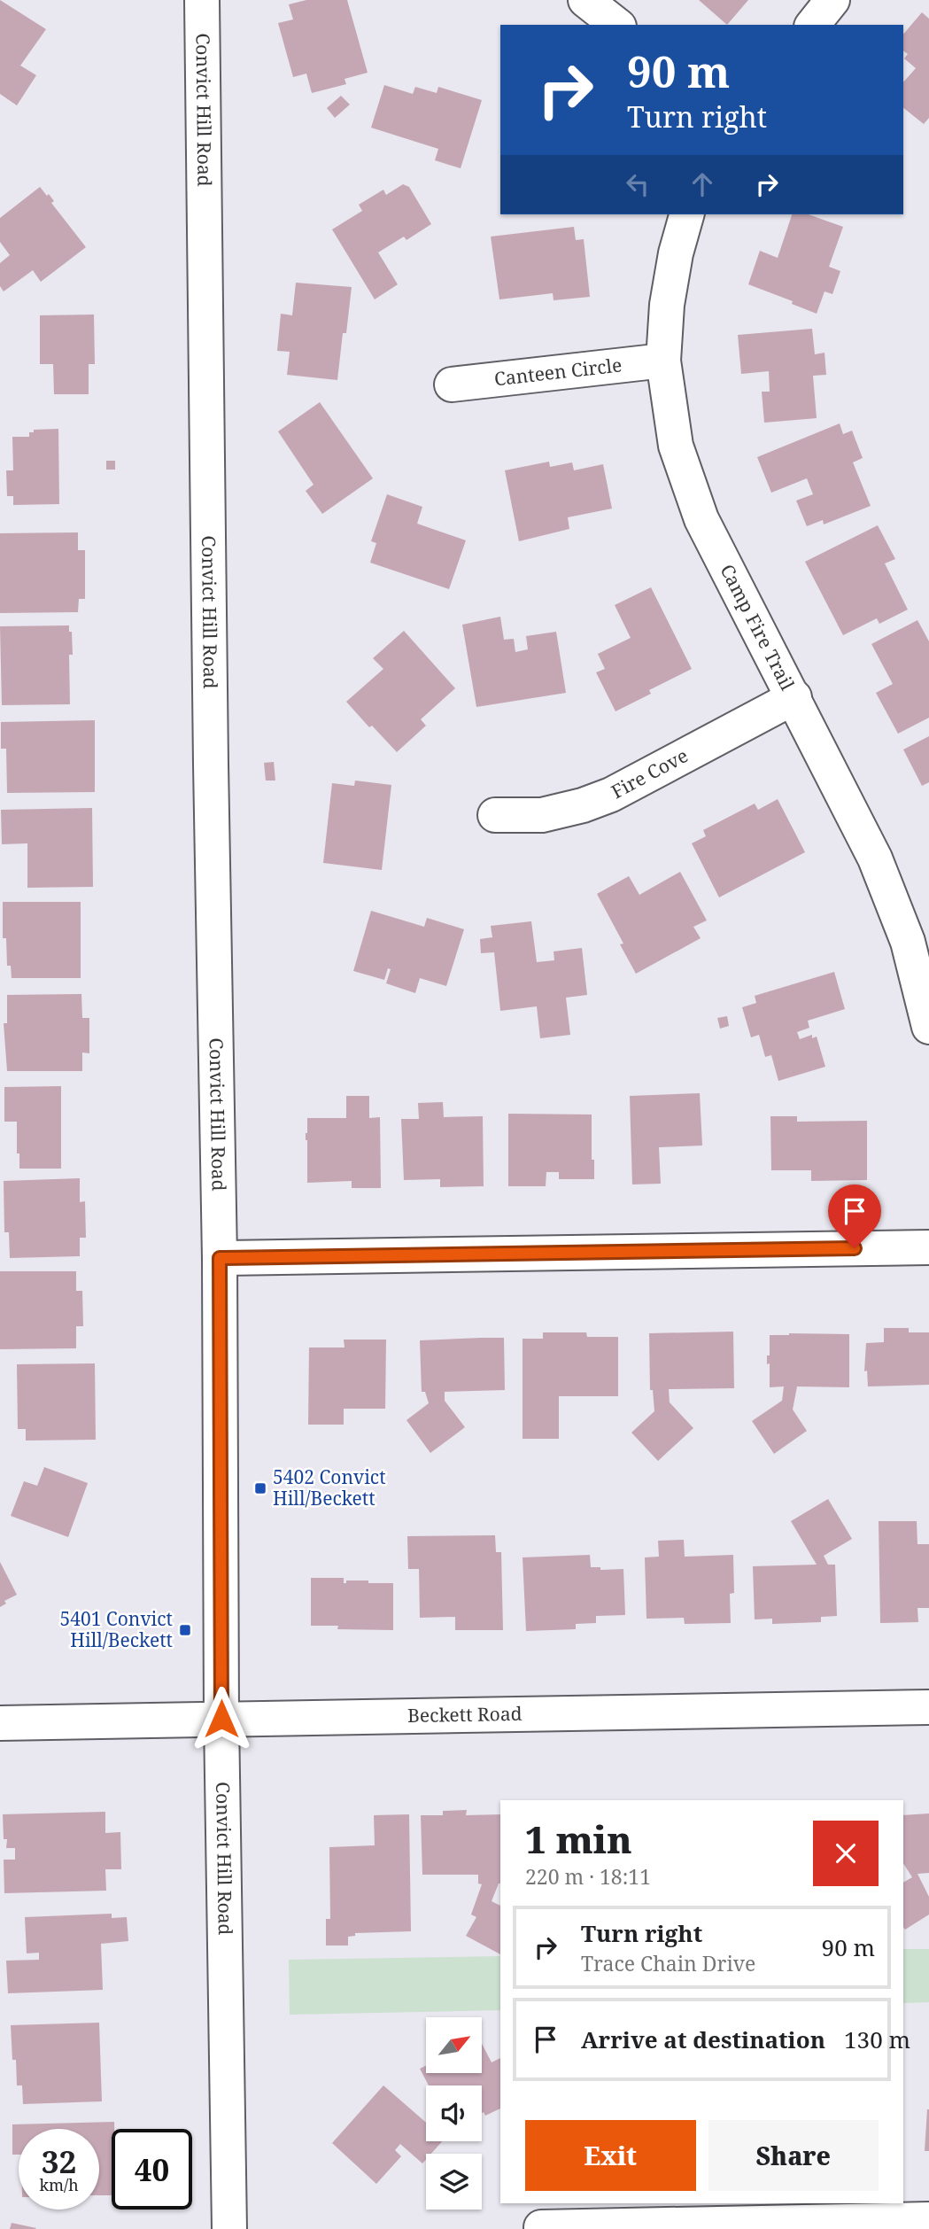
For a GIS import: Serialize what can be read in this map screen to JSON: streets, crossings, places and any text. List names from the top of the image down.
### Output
{
  "streets": {
    "street": [
      "Convict Hill Road",
      "Canteen Circle",
      "Camp Fire Trail",
      "Fire Cove",
      "Beckett Road"
    ]
  },
  "crossings": [
    ["Convict Hill Road", "Beckett Road"],
    ["Canteen Circle", "Camp Fire Trail"],
    ["Camp Fire Trail", "Fire Cove"]
  ],
  "places": {
    "transit": ["5402 Convict Hill/Beckett", "5401 Convict Hill/Beckett"]
  },
  "north": "top right",
  "page": {
    "turn": ["90 m", "Turn right"],
    "heading": ["1 min", "220 m · 18:11"],
    "list": [
      {
        "name": "Turn right",
        "note": "Trace Chain Drive",
        "value": "90 m"
      },
      {
        "name": "Arrive at destination",
        "value": "130 m"
      }
    ],
    "buttons": ["Exit", "Share"],
    "speed": "32 km/h",
    "limit": "40"
  }
}
